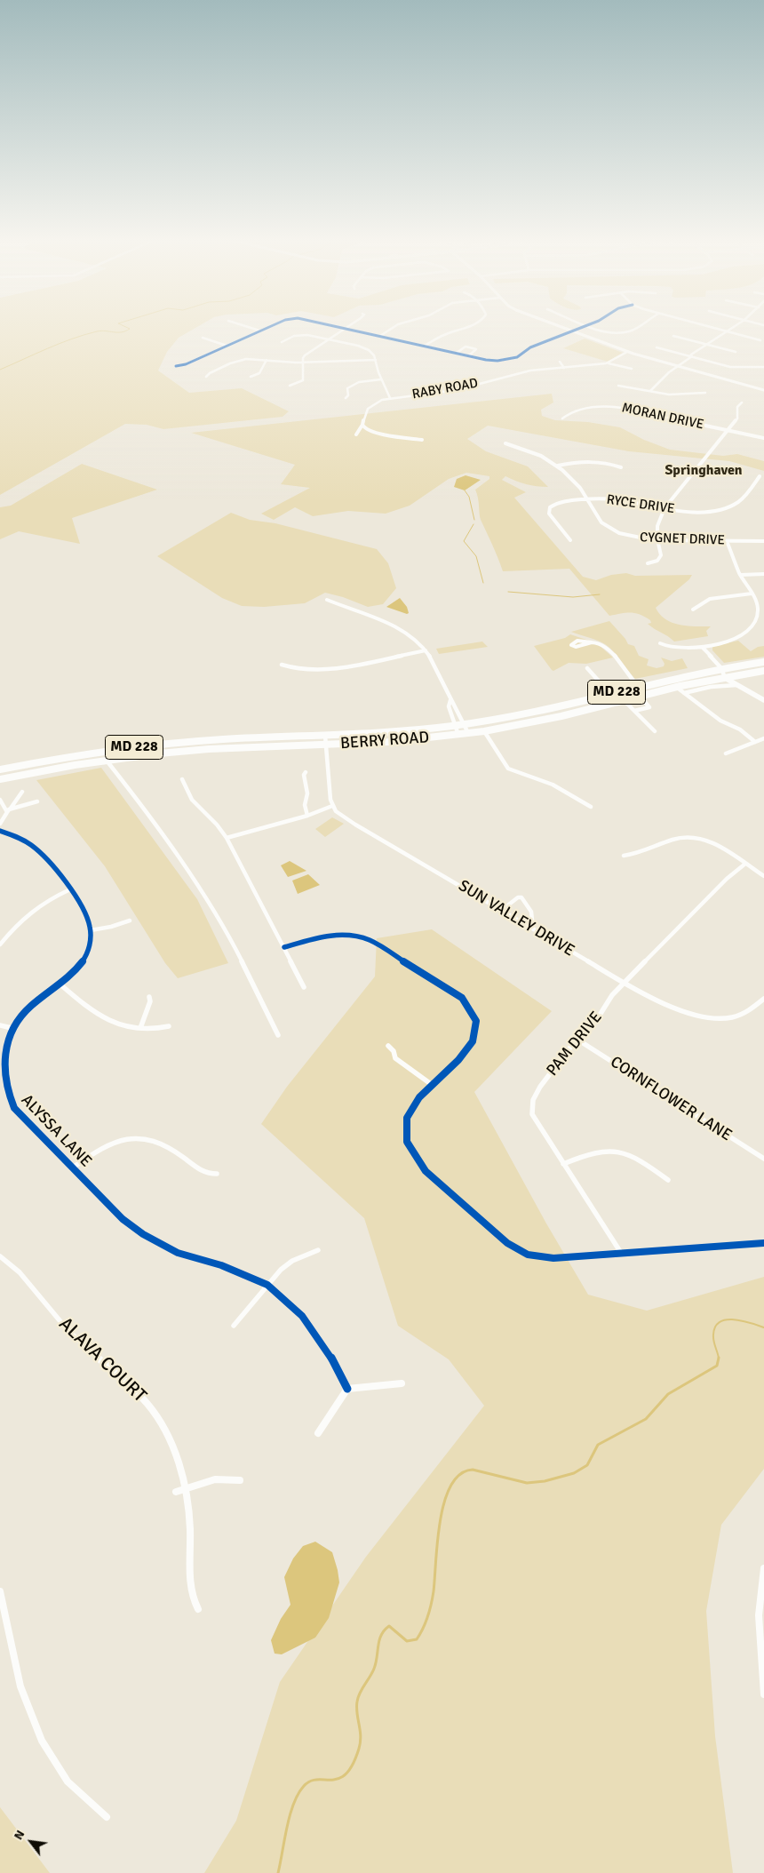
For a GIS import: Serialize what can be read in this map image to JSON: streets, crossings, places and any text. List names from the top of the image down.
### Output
{
  "streets": {
    "highway": ["MD 228", "BERRY ROAD"],
    "street": [
      "RABY ROAD",
      "MORAN DRIVE",
      "RYCE DRIVE",
      "CYGNET DRIVE",
      "SUN VALLEY DRIVE",
      "PAM DRIVE",
      "CORNFLOWER LANE",
      "ALYSSA LANE",
      "ALAVA COURT"
    ]
  },
  "crossings": [
    ["RYCE DRIVE", "CYGNET DRIVE"],
    ["SUN VALLEY DRIVE", "PAM DRIVE"],
    ["PAM DRIVE", "CORNFLOWER LANE"]
  ],
  "districts": ["Springhaven"],
  "north": "top left"
}
